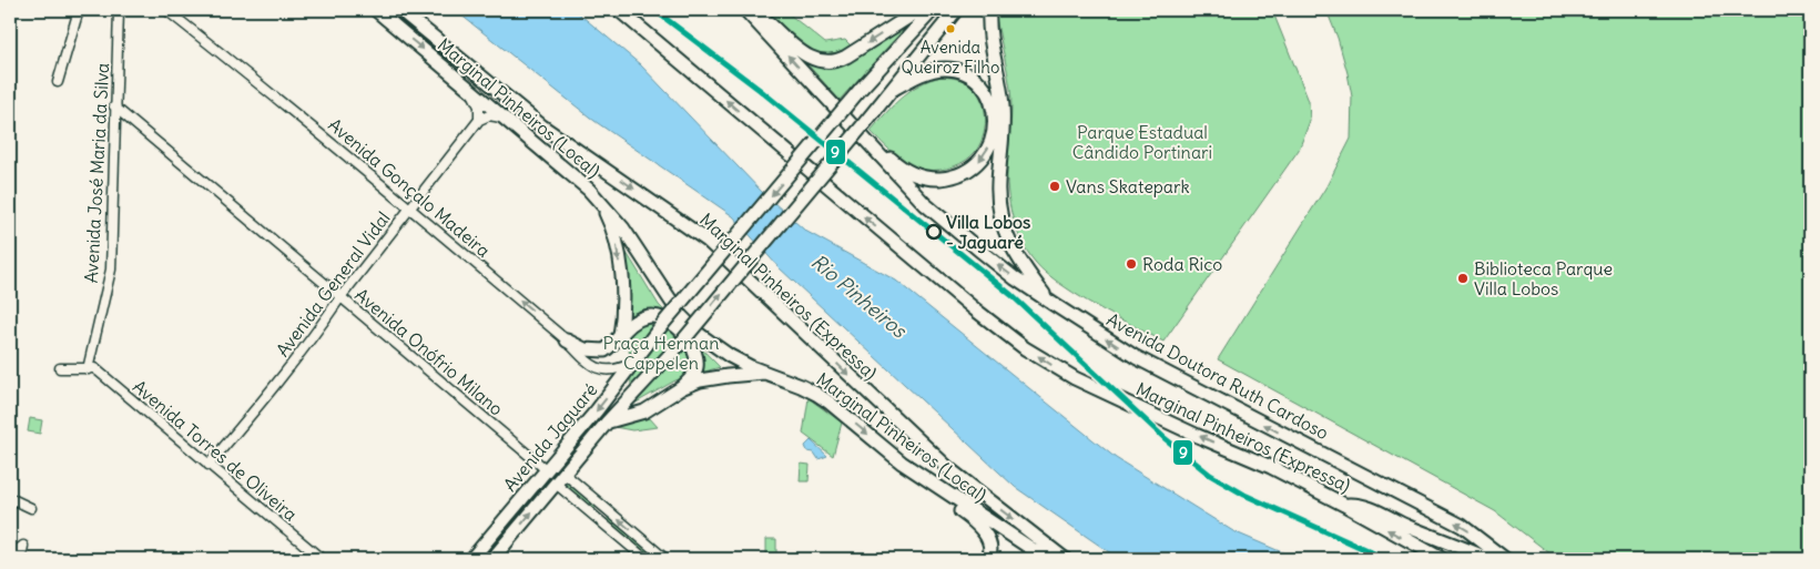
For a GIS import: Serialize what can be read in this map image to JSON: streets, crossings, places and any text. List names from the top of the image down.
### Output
{
  "streets": {
    "highway": [
      "Marginal Pinheiros (Local)",
      "Marginal Pinheiros (Expressa)",
      "Avenida Doutora Ruth Cardoso",
      "Avenida Jaguaré"
    ],
    "street": [
      "Avenida José Maria da Silva",
      "Avenida Gonçalo Madeira",
      "Avenida General Vidal",
      "Avenida Onófrio Milano",
      "Avenida Torres de Oliveira"
    ]
  },
  "crossings": [
    ["Avenida José Maria da Silva", "Avenida Onófrio Milano"],
    ["Avenida José Maria da Silva", "Avenida Torres de Oliveira"],
    ["Avenida Gonçalo Madeira", "Avenida General Vidal"],
    ["Avenida Gonçalo Madeira", "Avenida Jaguaré"],
    ["Avenida General Vidal", "Avenida Onófrio Milano"],
    ["Avenida General Vidal", "Avenida Torres de Oliveira"],
    ["Avenida Onófrio Milano", "Avenida Jaguaré"]
  ],
  "one_way": ["Avenida Doutora Ruth Cardoso"],
  "water": ["Rio Pinheiros"],
  "parks": ["Parque Estadual Cândido Portinari", "Praça Herman Cappelen"],
  "places": [
    "Avenida Queiroz Filho",
    "Vans Skatepark",
    "Villa Lobos - Jaguaré",
    "Roda Rico",
    "Biblioteca Parque Villa Lobos"
  ],
  "lines": ["transit line 9"]
}
